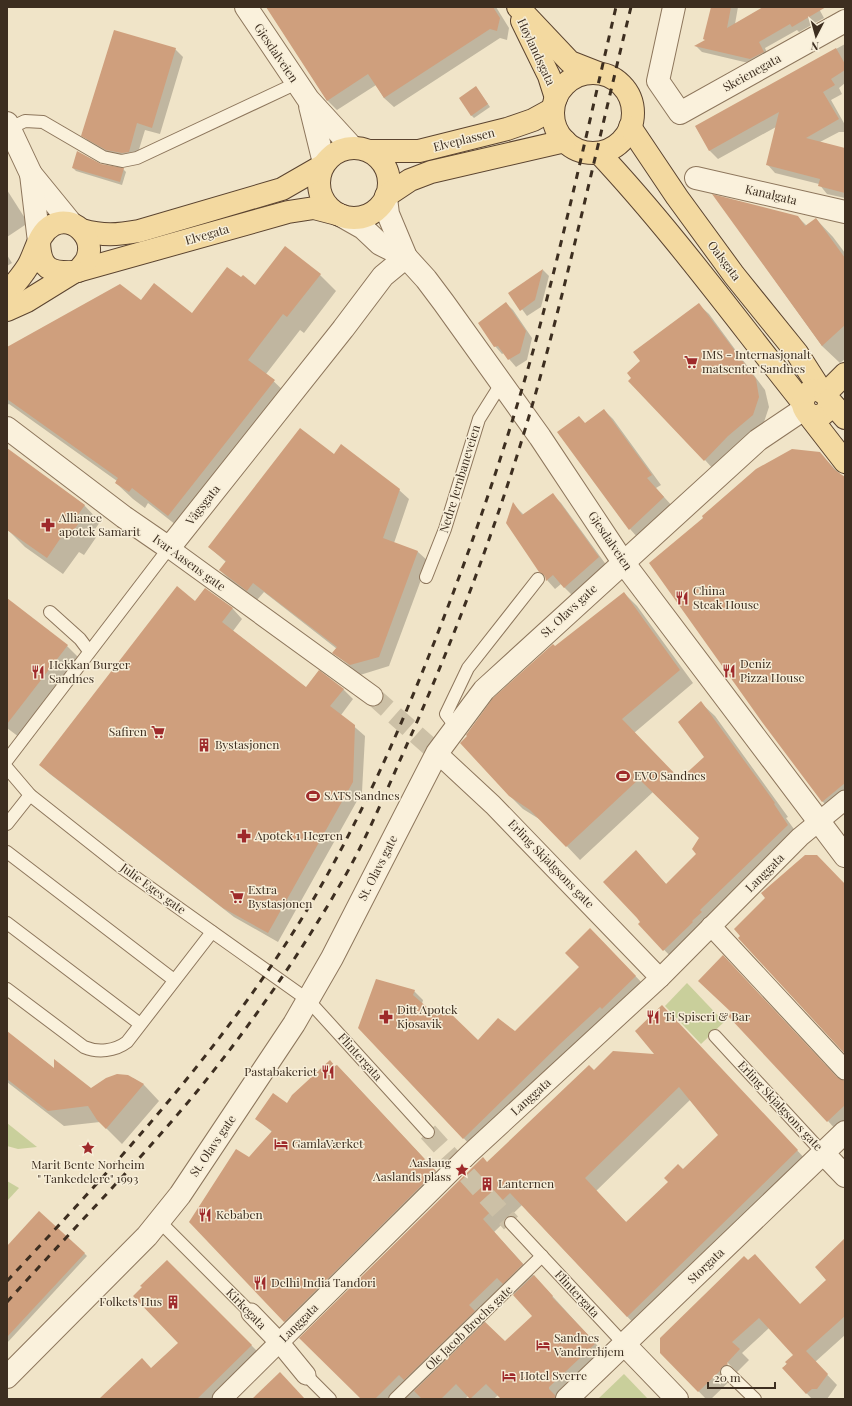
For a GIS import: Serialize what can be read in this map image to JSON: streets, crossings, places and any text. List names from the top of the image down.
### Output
{
  "streets": {
    "main road": [
      "Høylandsgata",
      "Elveplassen",
      "Elvegata",
      "Oalsgata",
      "St. Olavs gate"
    ],
    "street": [
      "Gjesdalveien",
      "Skeienegata",
      "Kanalgata",
      "Vågsgata",
      "Ivar Aasens gate",
      "Erling Skjalgsons gate",
      "Langgata",
      "Flintergata",
      "Storgata",
      "Kirkegata"
    ],
    "lane": ["Nedre Jernbaneveien", "Julie Eges gate", "Ole Jacob Brochs gate"]
  },
  "crossings": [
    ["Høylandsgata", "Elveplassen"],
    ["Høylandsgata", "Oalsgata"],
    ["Gjesdalveien", "Elveplassen"],
    ["Gjesdalveien", "Elvegata"],
    ["Gjesdalveien", "Nedre Jernbaneveien"],
    ["Gjesdalveien", "Vågsgata"],
    ["Gjesdalveien", "St. Olavs gate"],
    ["Gjesdalveien", "Langgata"],
    ["Elveplassen", "Elvegata"],
    ["Elveplassen", "Oalsgata"],
    ["Oalsgata", "St. Olavs gate"],
    ["Vågsgata", "Ivar Aasens gate"],
    ["St. Olavs gate", "Erling Skjalgsons gate"],
    ["St. Olavs gate", "Julie Eges gate"],
    ["St. Olavs gate", "Flintergata"],
    ["St. Olavs gate", "Kirkegata"],
    ["Erling Skjalgsons gate", "Langgata"],
    ["Erling Skjalgsons gate", "Storgata"],
    ["Langgata", "Kirkegata"],
    ["Julie Eges gate", "Flintergata"],
    ["Flintergata", "Storgata"],
    ["Flintergata", "Ole Jacob Brochs gate"]
  ],
  "places": {
    "supermarket": ["IMS - Internasjonalt matsenter Sandnes", "Safiren", "Extra Bystasjonen"],
    "pharmacy": ["Alliance apotek Samarit", "Apotek 1 Hegren", "Ditt Apotek Kjosavik"],
    "restaurant": [
      "China Steak House",
      "Deniz Pizza House",
      "Hekkan Burger Sandnes",
      "Ti Spiseri & Bar",
      "Pastabakeriet",
      "Kebaben",
      "Delhi India Tandori"
    ],
    "building": ["Bystasjonen", "Lanternen", "Folkets Hus"],
    "sports": ["EVO Sandnes", "SATS Sandnes"],
    "hotel": ["GamlaVærket", "Sandnes Vandrerhjem", "Hotel Sverre"],
    "place": ["Marit Bente Norheim \" Tankedelere\" 1993", "Aaslaug Aaslands plass"]
  },
  "scale_bar": "20 m",
  "north": "bottom"
}
